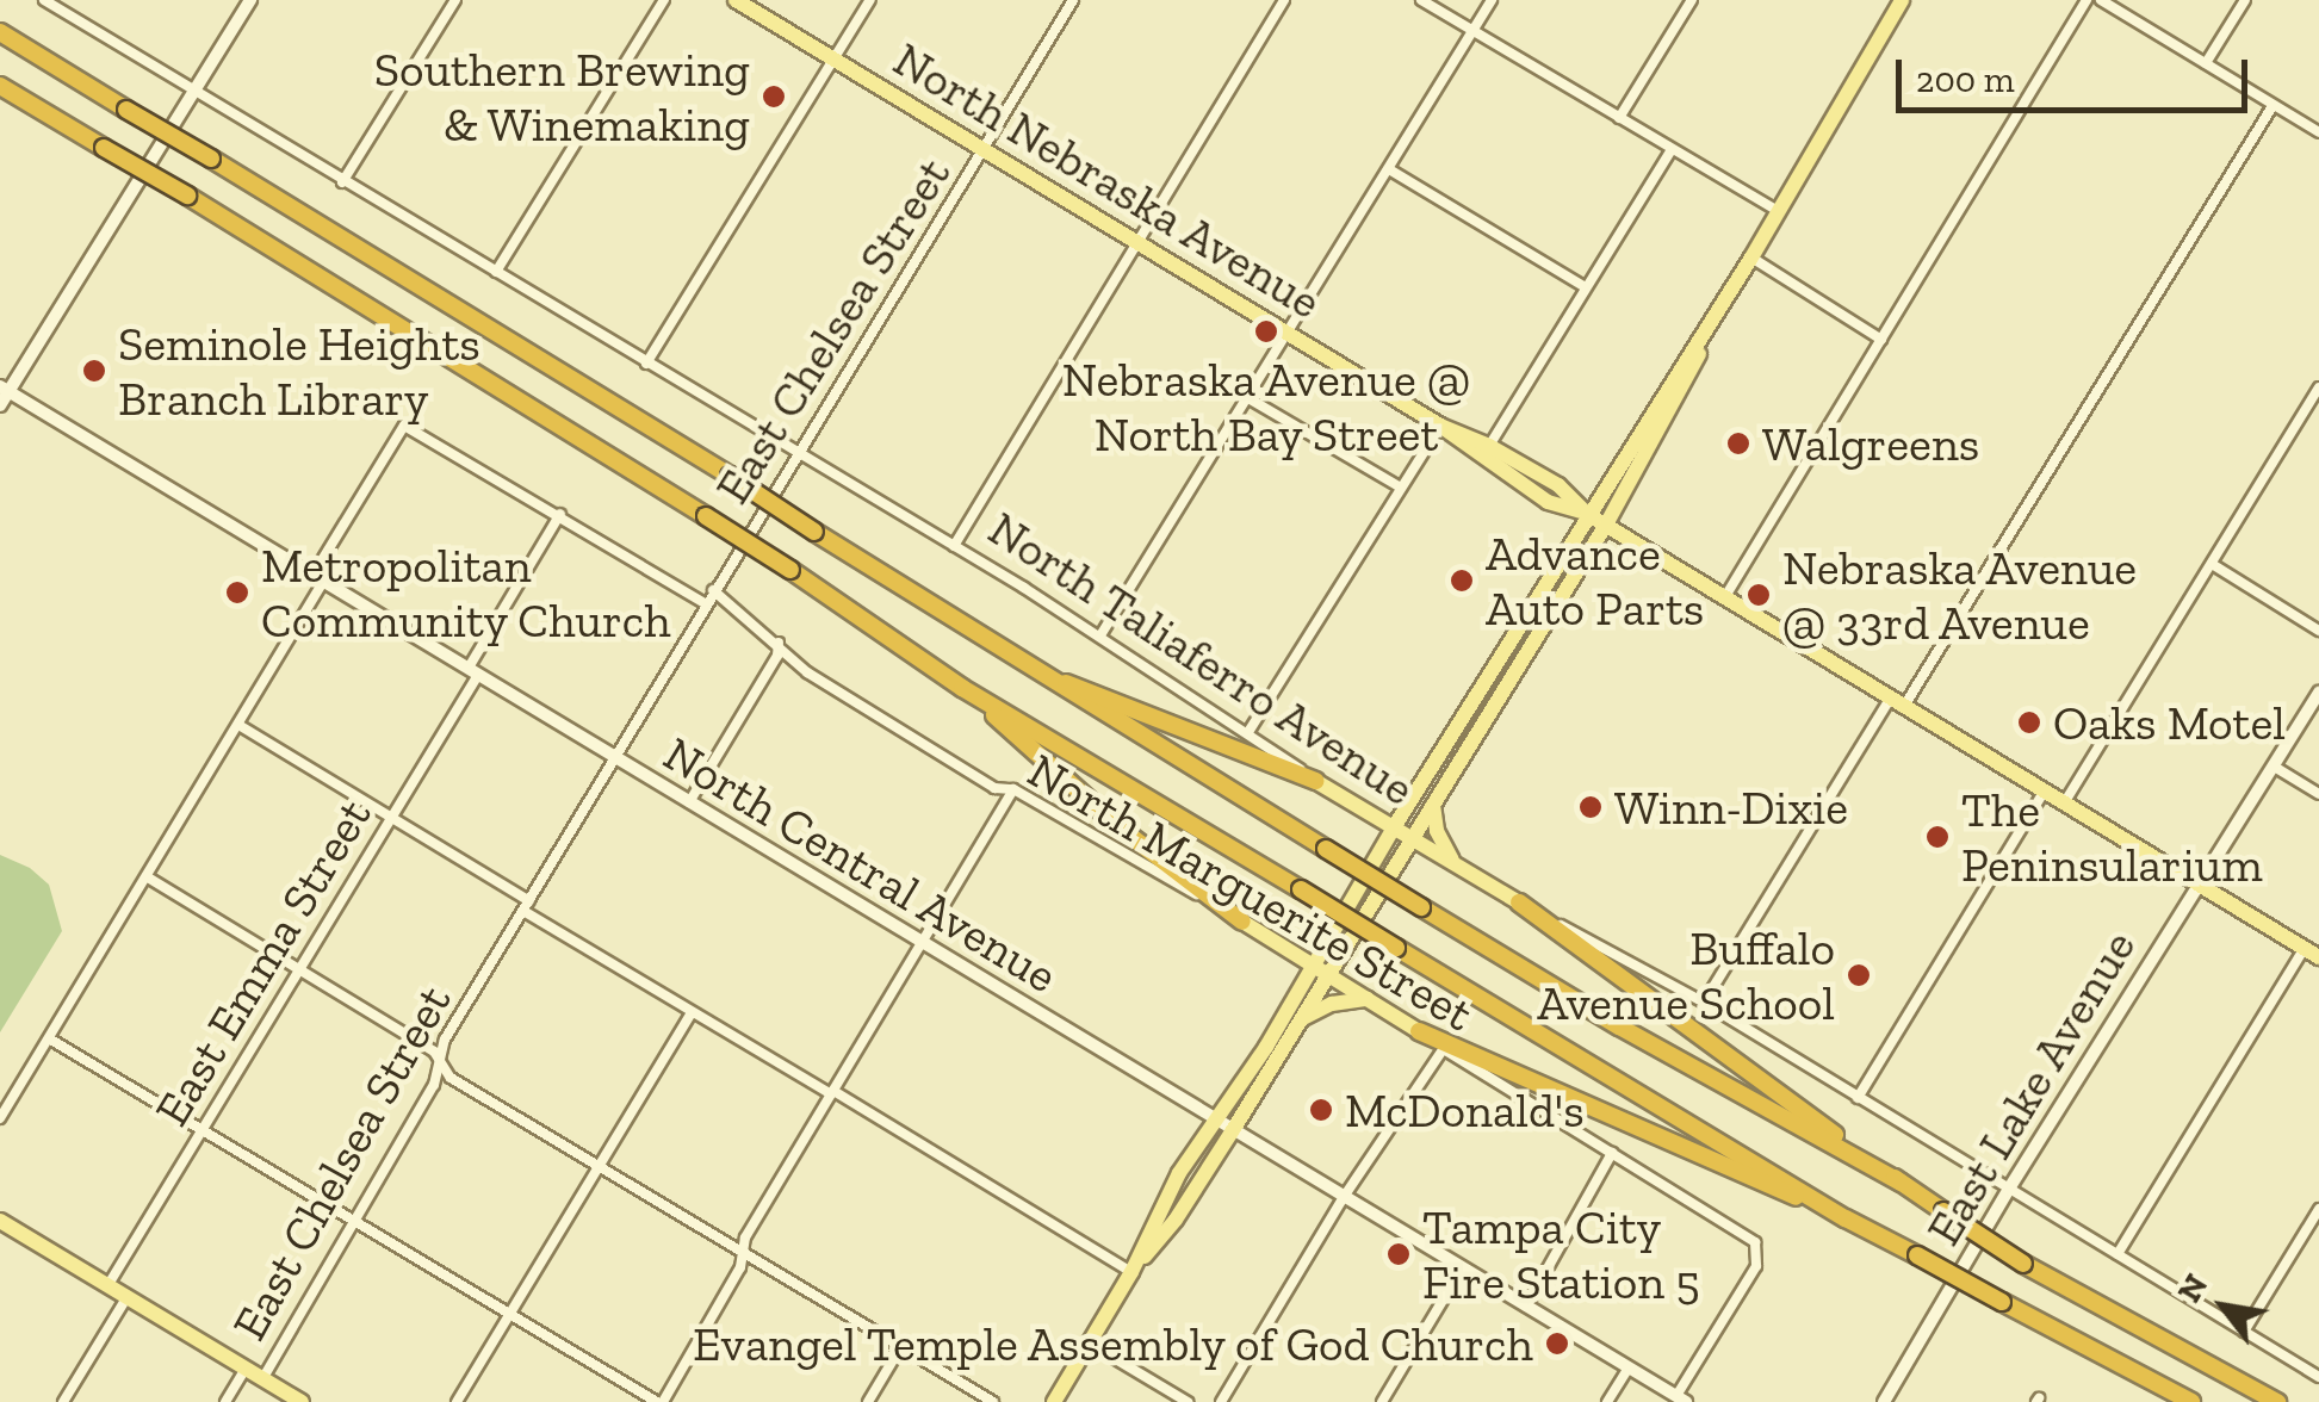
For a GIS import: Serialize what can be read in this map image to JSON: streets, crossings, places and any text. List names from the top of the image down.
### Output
{
  "streets": {
    "main road": ["North Nebraska Avenue", "North Taliaferro Avenue", "North Marguerite Street"],
    "street": [
      "East Chelsea Street",
      "North Central Avenue",
      "East Emma Street",
      "East Lake Avenue"
    ]
  },
  "crossings": [
    ["North Nebraska Avenue", "East Chelsea Street"],
    ["North Nebraska Avenue", "East Lake Avenue"],
    ["East Chelsea Street", "North Taliaferro Avenue"],
    ["East Chelsea Street", "North Central Avenue"],
    ["East Chelsea Street", "North Marguerite Street"],
    ["North Taliaferro Avenue", "East Lake Avenue"],
    ["North Central Avenue", "North Marguerite Street"],
    ["North Central Avenue", "East Emma Street"]
  ],
  "places": [
    "Southern Brewing & Winemaking",
    "Nebraska Avenue @ North Bay Street",
    "Seminole Heights Branch Library",
    "Walgreens",
    "Advance Auto Parts",
    "Metropolitan Community Church",
    "Nebraska Avenue @ 33rd Avenue",
    "Oaks Motel",
    "Winn-Dixie",
    "The Peninsularium",
    "Buffalo Avenue School",
    "McDonald's",
    "Tampa City Fire Station 5",
    "Evangel Temple Assembly of God Church"
  ],
  "scale_bar": "200 m",
  "north": "top left"
}
